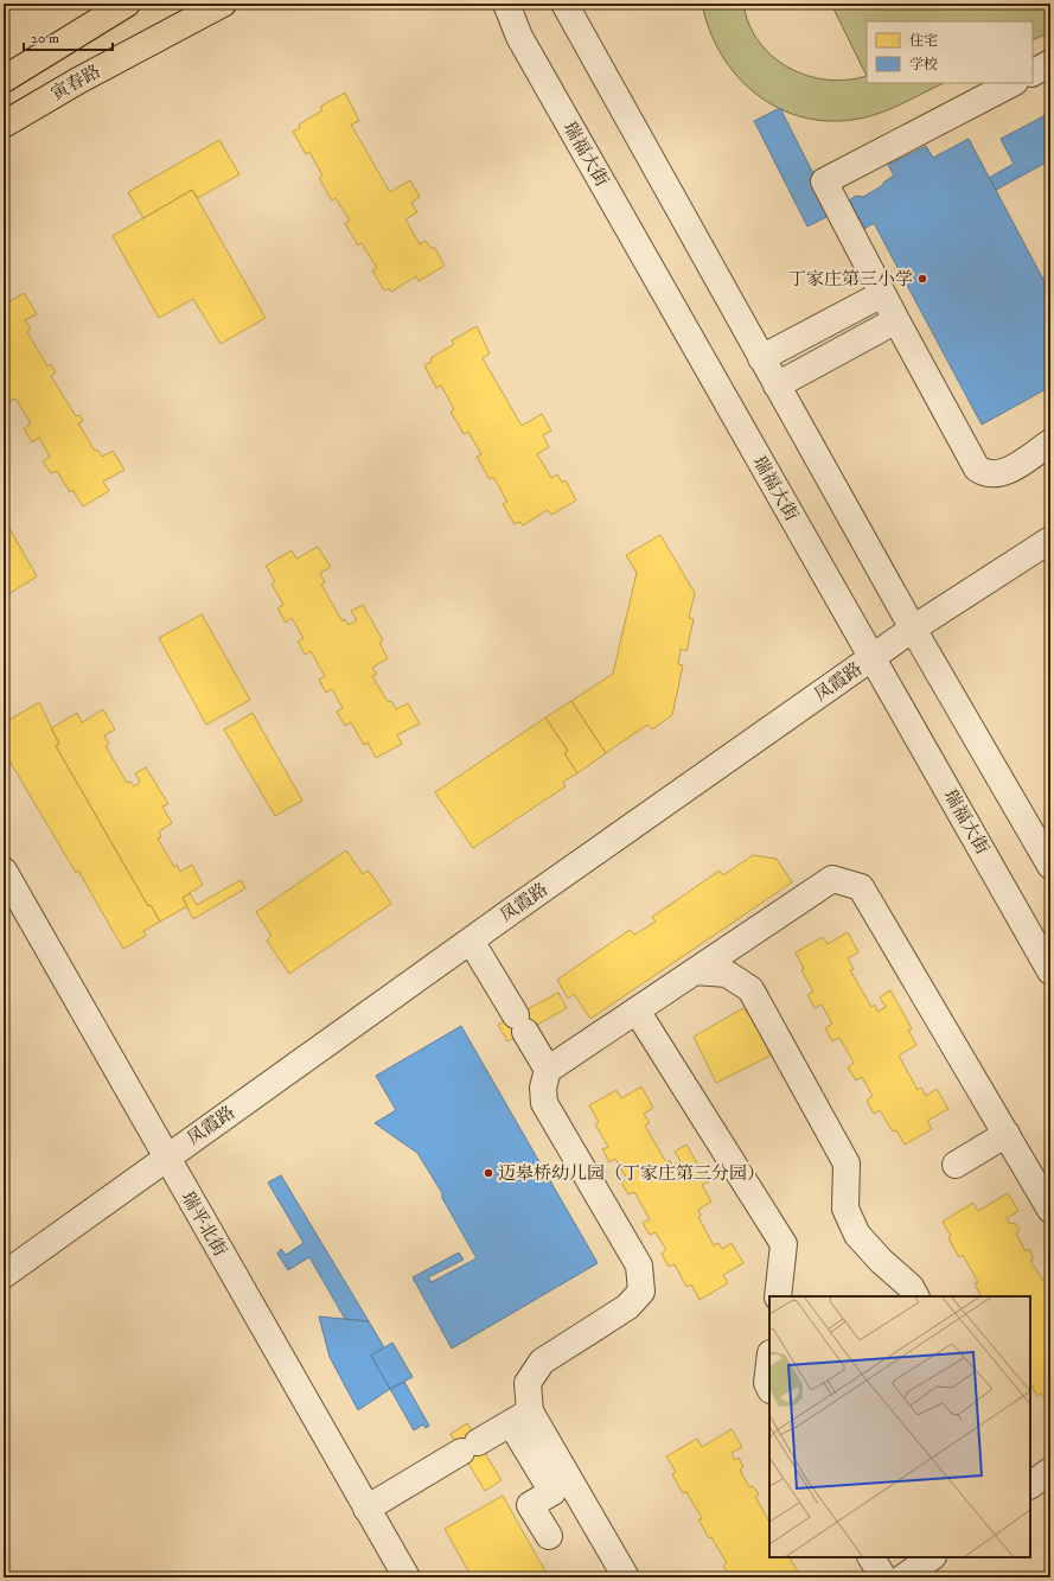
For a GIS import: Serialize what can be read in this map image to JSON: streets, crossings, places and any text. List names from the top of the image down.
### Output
{
  "streets": {
    "main road": ["寅春路"],
    "street": ["瑞福大街", "凤霞路", "瑞平北街"]
  },
  "crossings": [
    ["瑞福大街", "凤霞路"],
    ["凤霞路", "瑞平北街"]
  ],
  "places": ["丁家庄第三小学", "迈皋桥幼儿园（丁家庄第三分园）"],
  "legend": ["住宅", "学校"],
  "scale_bar": "20 m"
}
